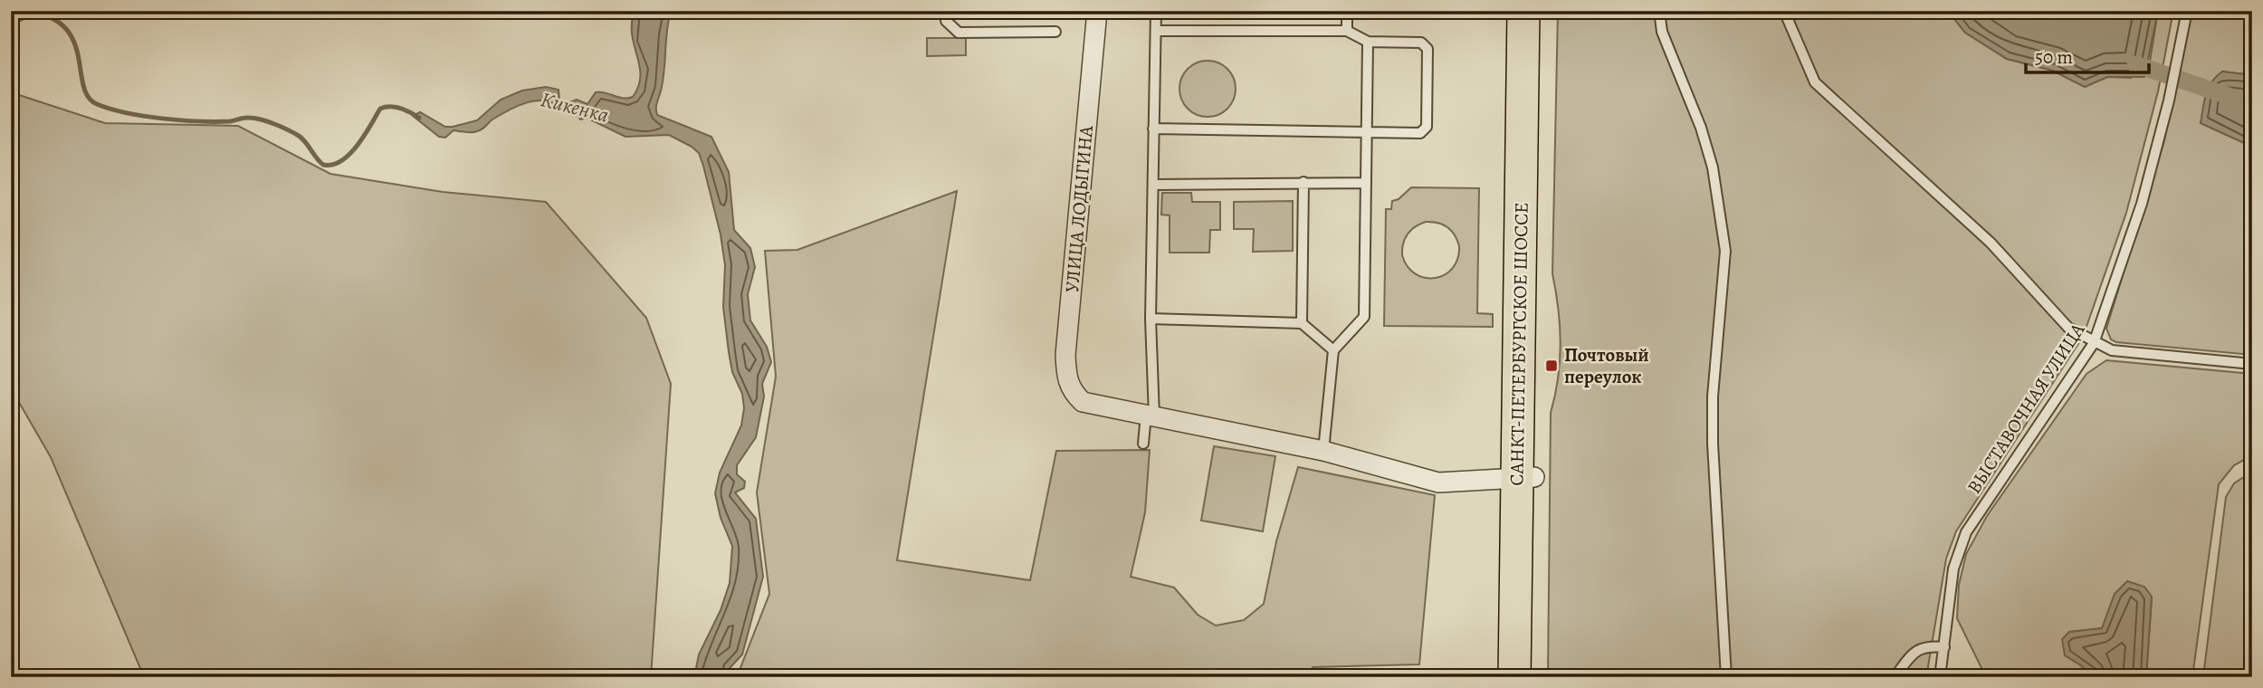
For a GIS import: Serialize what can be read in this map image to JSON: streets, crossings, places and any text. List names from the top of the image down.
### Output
{
  "streets": {
    "main road": ["САНКТ-ПЕТЕРБУРГСКОЕ ШОССЕ"],
    "street": ["УЛИЦА ЛОДЫГИНА"],
    "lane": ["ВЫСТАВОЧНАЯ УЛИЦА"]
  },
  "water": ["Кикенка"],
  "places": {
    "transit": ["Почтовый переулок"]
  },
  "scale_bar": "50 m"
}
